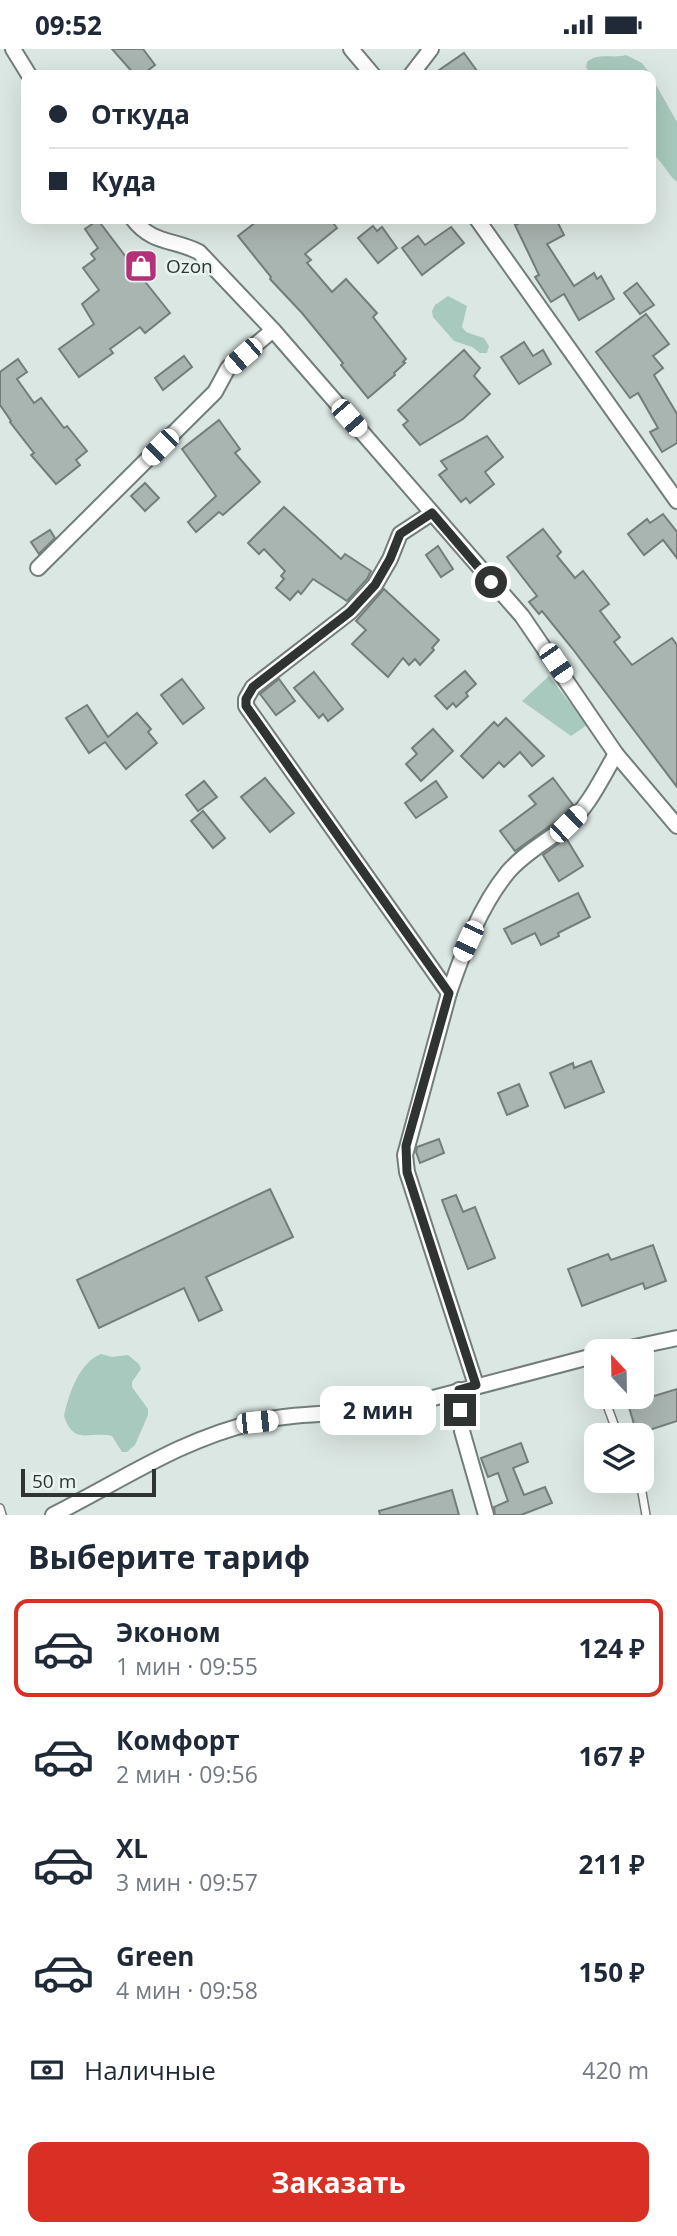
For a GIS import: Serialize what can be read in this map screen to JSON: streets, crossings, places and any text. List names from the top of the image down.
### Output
{
  "places": {
    "shop": ["Ozon"]
  },
  "scale_bar": "50 m",
  "north": "top",
  "page": {
    "status": "09:52",
    "banner": ["Откуда", "Куда"],
    "bubble": "2 мин",
    "scale": "50 m",
    "heading": "Выберите тариф",
    "list": [
      {
        "name": "Эконом",
        "note": "1 мин · 09:55",
        "value": "124 ₽"
      },
      {
        "name": "Комфорт",
        "note": "2 мин · 09:56",
        "value": "167 ₽"
      },
      {
        "name": "XL",
        "note": "3 мин · 09:57",
        "value": "211 ₽"
      },
      {
        "name": "Green",
        "note": "4 мин · 09:58",
        "value": "150 ₽"
      }
    ],
    "pay": ["Наличные", "420 m"],
    "buttons": "Заказать"
  }
}
